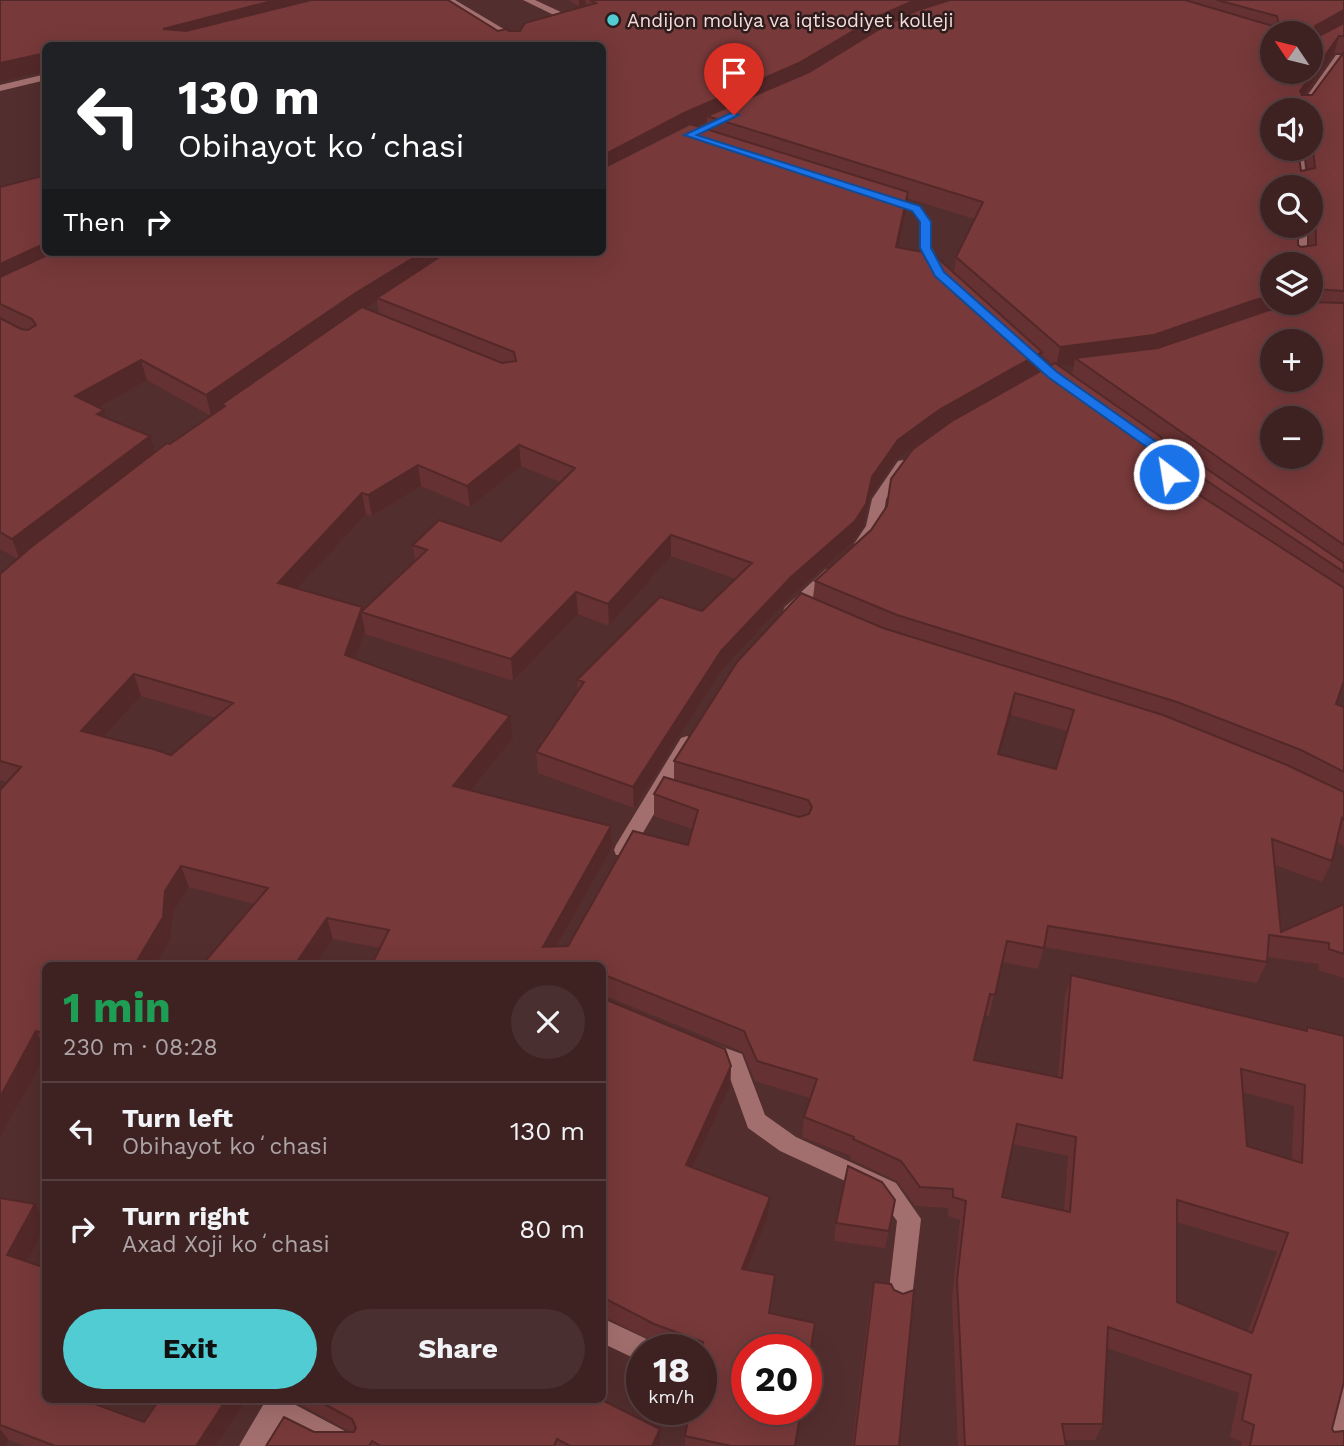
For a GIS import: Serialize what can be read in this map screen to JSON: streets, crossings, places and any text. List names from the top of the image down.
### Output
{
  "places": ["Andijon moliya va iqtisodiyet kolleji"],
  "north": "top left",
  "page": {
    "map_buttons": ["+", "−"],
    "turn": ["130 m", "Obihayot koʻchasi"],
    "then": "Then",
    "heading": ["1 min", "230 m · 08:28"],
    "list": [
      {
        "name": "Turn left",
        "note": "Obihayot koʻchasi",
        "value": "130 m"
      },
      {
        "name": "Turn right",
        "note": "Axad Xoji koʻchasi",
        "value": "80 m"
      }
    ],
    "buttons": ["Exit", "Share"],
    "speed": "18 km/h",
    "limit": "20"
  }
}
